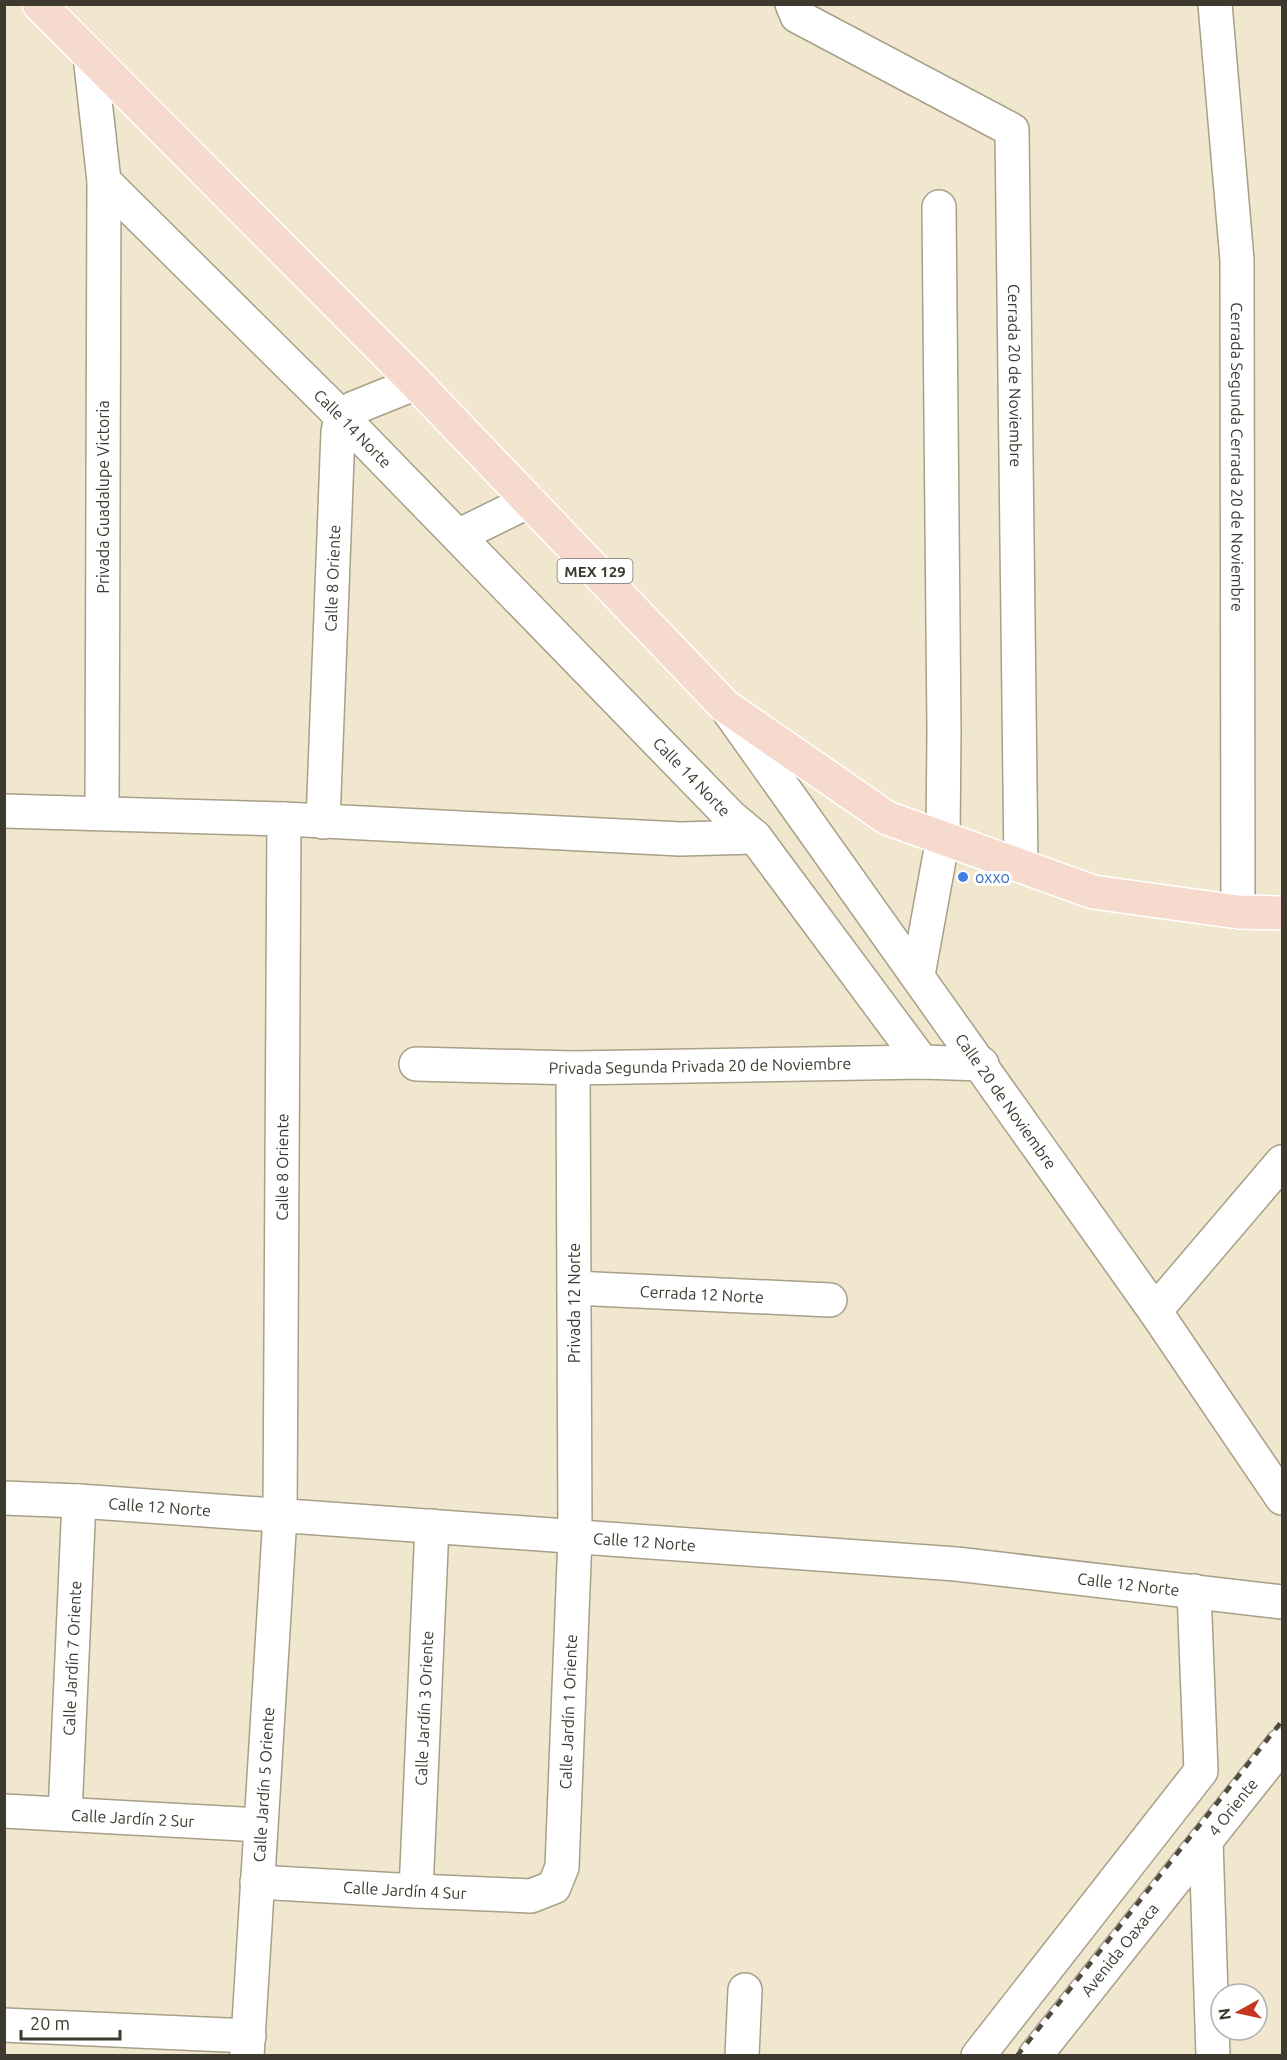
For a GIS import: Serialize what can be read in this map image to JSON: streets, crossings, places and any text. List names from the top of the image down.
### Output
{
  "streets": {
    "main road": ["MEX 129"],
    "street": [
      "Cerrada 20 de Noviembre",
      "Calle 14 Norte",
      "Cerrada Segunda Cerrada 20 de Noviembre",
      "Privada Guadalupe Victoria",
      "Calle 8 Oriente",
      "Privada Segunda Privada 20 de Noviembre",
      "Calle 20 de Noviembre",
      "Cerrada 12 Norte",
      "Privada 12 Norte",
      "Calle 12 Norte",
      "Calle Jardín 7 Oriente",
      "Calle Jardín 3 Oriente",
      "Calle Jardín 1 Oriente",
      "Calle Jardín 5 Oriente",
      "4 Oriente",
      "Calle Jardín 2 Sur",
      "Calle Jardín 4 Sur",
      "Avenida Oaxaca"
    ]
  },
  "crossings": [
    ["Cerrada 20 de Noviembre", "MEX 129"],
    ["Calle 14 Norte", "Privada Guadalupe Victoria"],
    ["Calle 14 Norte", "Calle 8 Oriente"],
    ["Cerrada Segunda Cerrada 20 de Noviembre", "MEX 129"],
    ["Privada Guadalupe Victoria", "MEX 129"],
    ["MEX 129", "Calle 20 de Noviembre"],
    ["Calle 8 Oriente", "Calle 12 Norte"],
    ["Calle 8 Oriente", "Calle Jardín 5 Oriente"],
    ["Privada Segunda Privada 20 de Noviembre", "Calle 20 de Noviembre"],
    ["Privada Segunda Privada 20 de Noviembre", "Privada 12 Norte"],
    ["Cerrada 12 Norte", "Privada 12 Norte"],
    ["Privada 12 Norte", "Calle 12 Norte"],
    ["Privada 12 Norte", "Calle Jardín 1 Oriente"],
    ["Calle 12 Norte", "Calle Jardín 7 Oriente"],
    ["Calle 12 Norte", "Calle Jardín 3 Oriente"],
    ["Calle 12 Norte", "Calle Jardín 1 Oriente"],
    ["Calle 12 Norte", "Calle Jardín 5 Oriente"],
    ["Calle Jardín 7 Oriente", "Calle Jardín 2 Sur"],
    ["Calle Jardín 3 Oriente", "Calle Jardín 4 Sur"],
    ["Calle Jardín 1 Oriente", "Calle Jardín 4 Sur"],
    ["Calle Jardín 5 Oriente", "Calle Jardín 2 Sur"],
    ["Calle Jardín 5 Oriente", "Calle Jardín 4 Sur"],
    ["4 Oriente", "Avenida Oaxaca"]
  ],
  "places": ["oxxo"],
  "scale_bar": "20 m",
  "north": "left"
}
